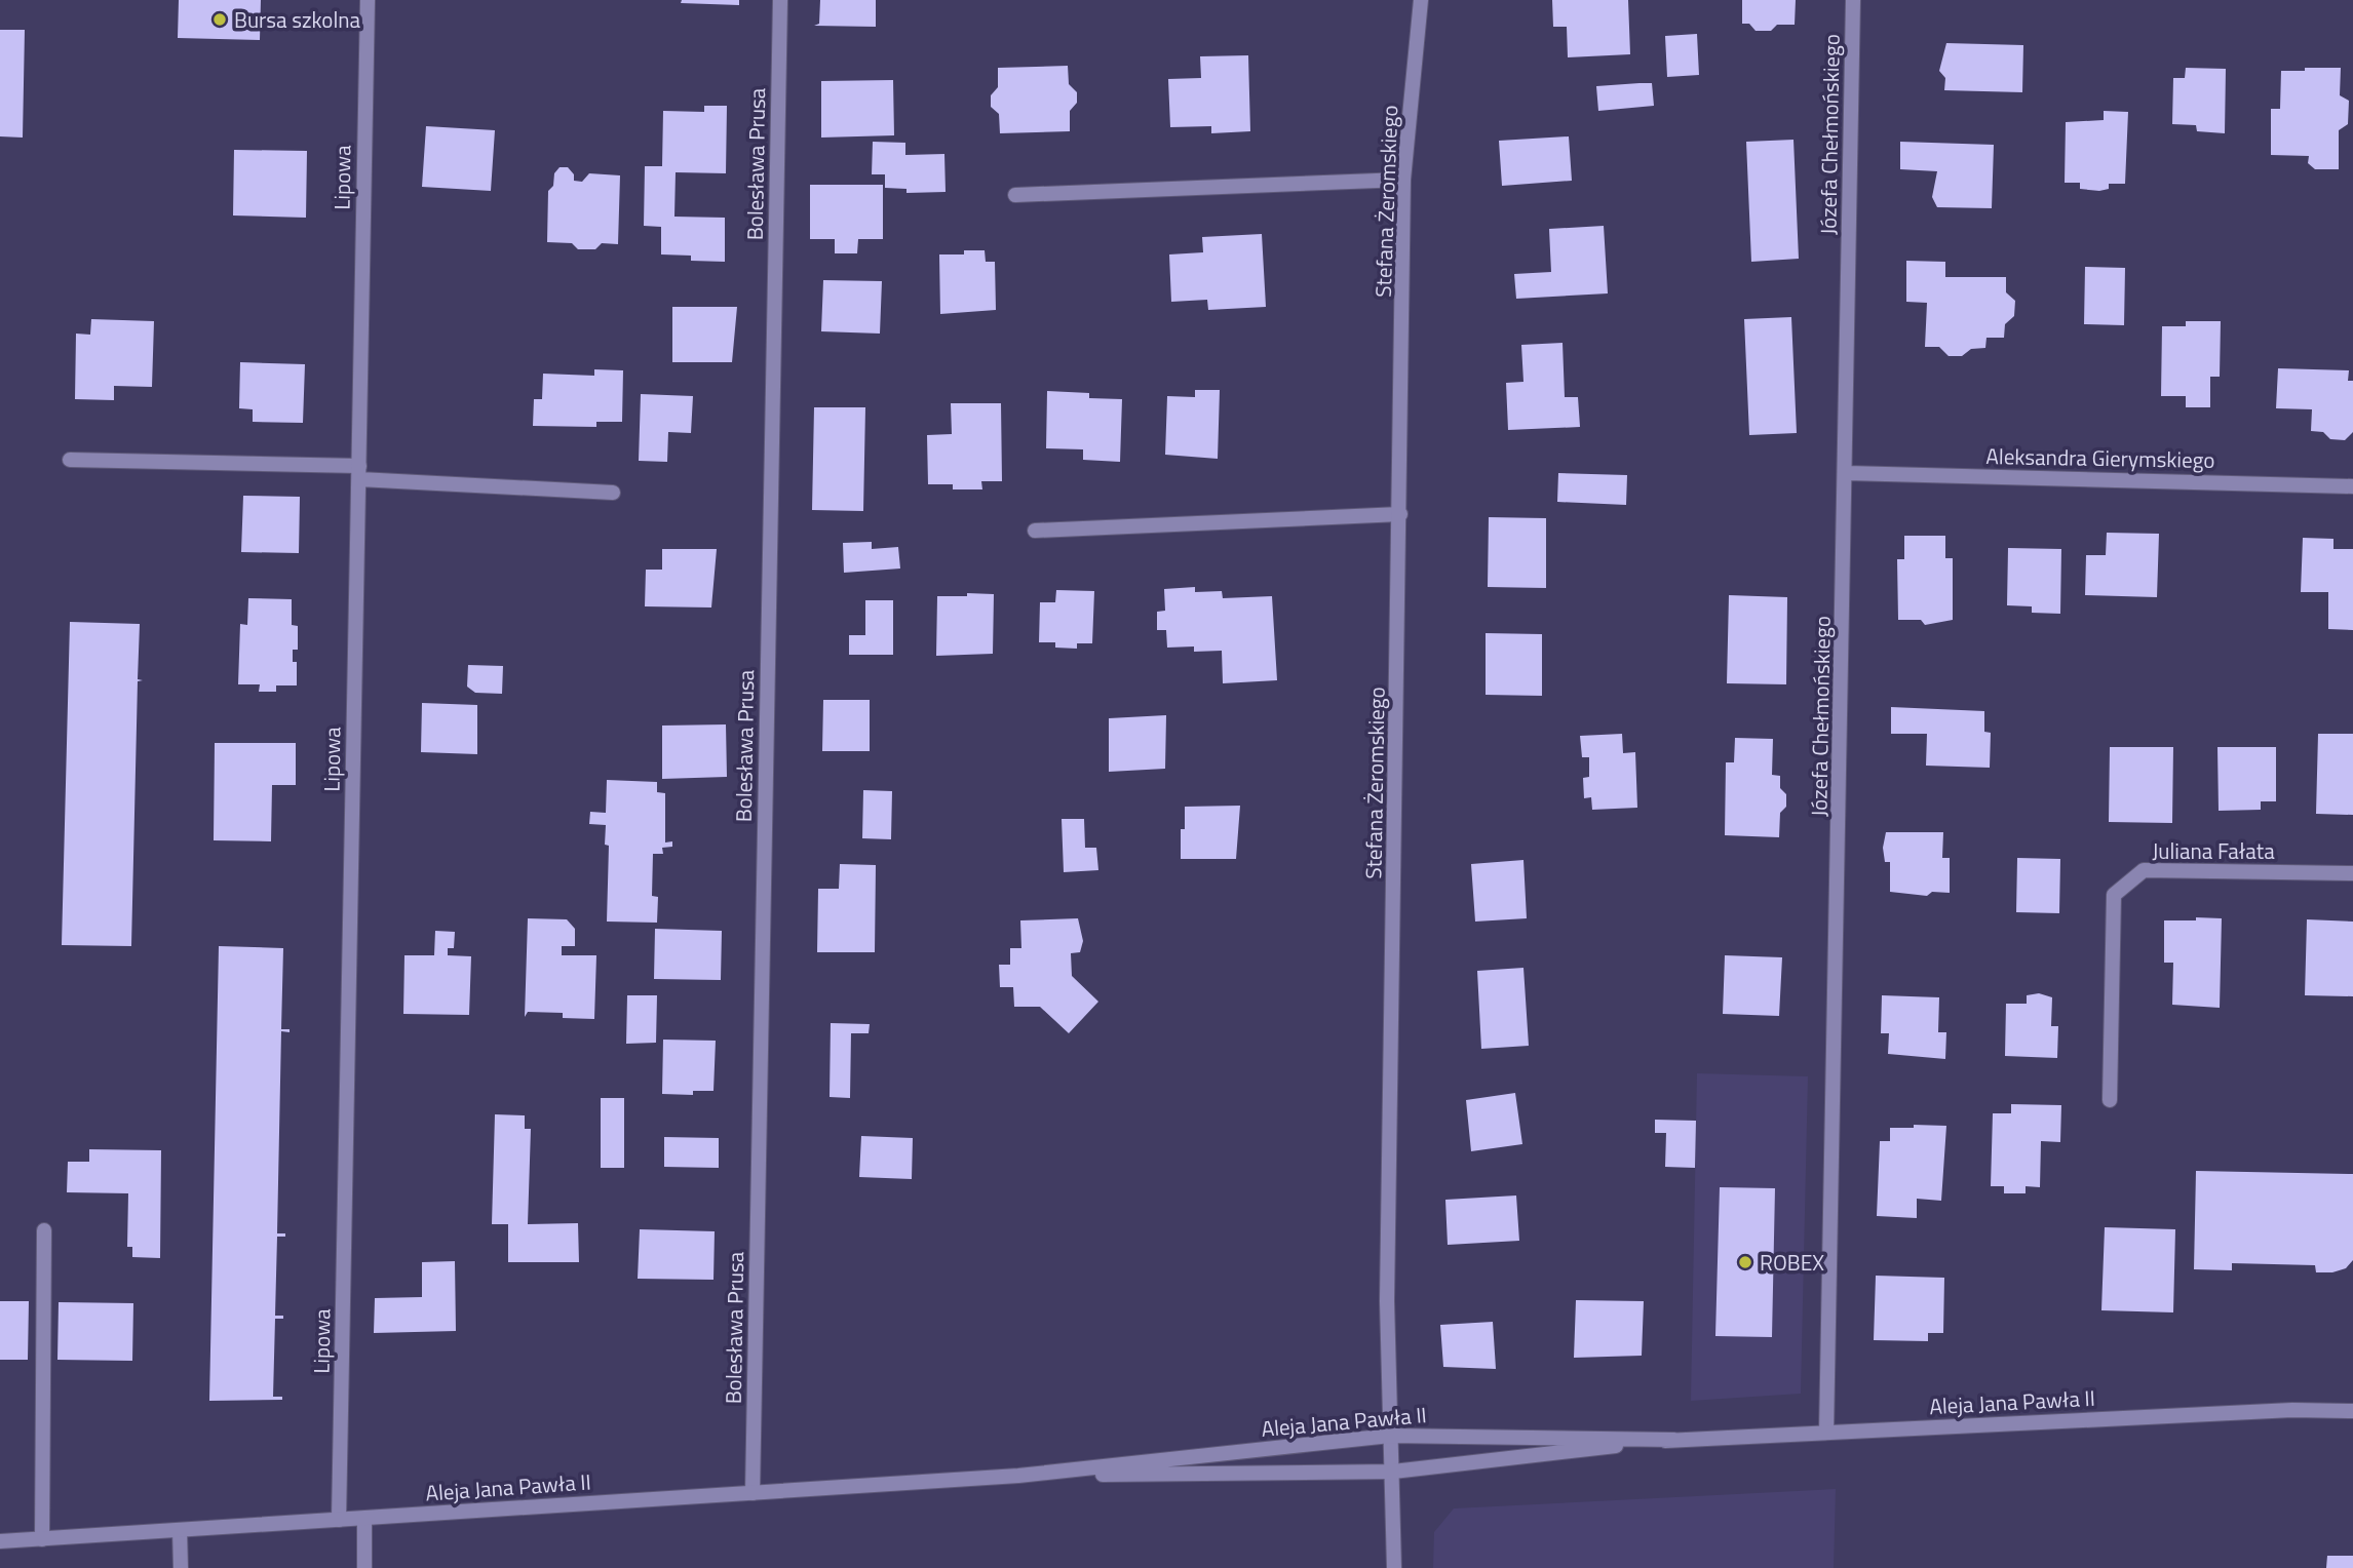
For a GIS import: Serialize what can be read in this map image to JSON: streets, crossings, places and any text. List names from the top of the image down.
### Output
{
  "streets": {
    "street": [
      "Józefa Chełmońskiego",
      "Bolesława Prusa",
      "Lipowa",
      "Stefana Żeromskiego",
      "Aleksandra Gierymskiego",
      "Juliana Fałata",
      "Aleja Jana Pawła II"
    ]
  },
  "crossings": [
    ["Józefa Chełmońskiego", "Aleksandra Gierymskiego"],
    ["Józefa Chełmońskiego", "Aleja Jana Pawła II"],
    ["Bolesława Prusa", "Aleja Jana Pawła II"],
    ["Lipowa", "Aleja Jana Pawła II"],
    ["Stefana Żeromskiego", "Aleja Jana Pawła II"]
  ],
  "places": ["Bursa szkolna", "ROBEX"]
}
